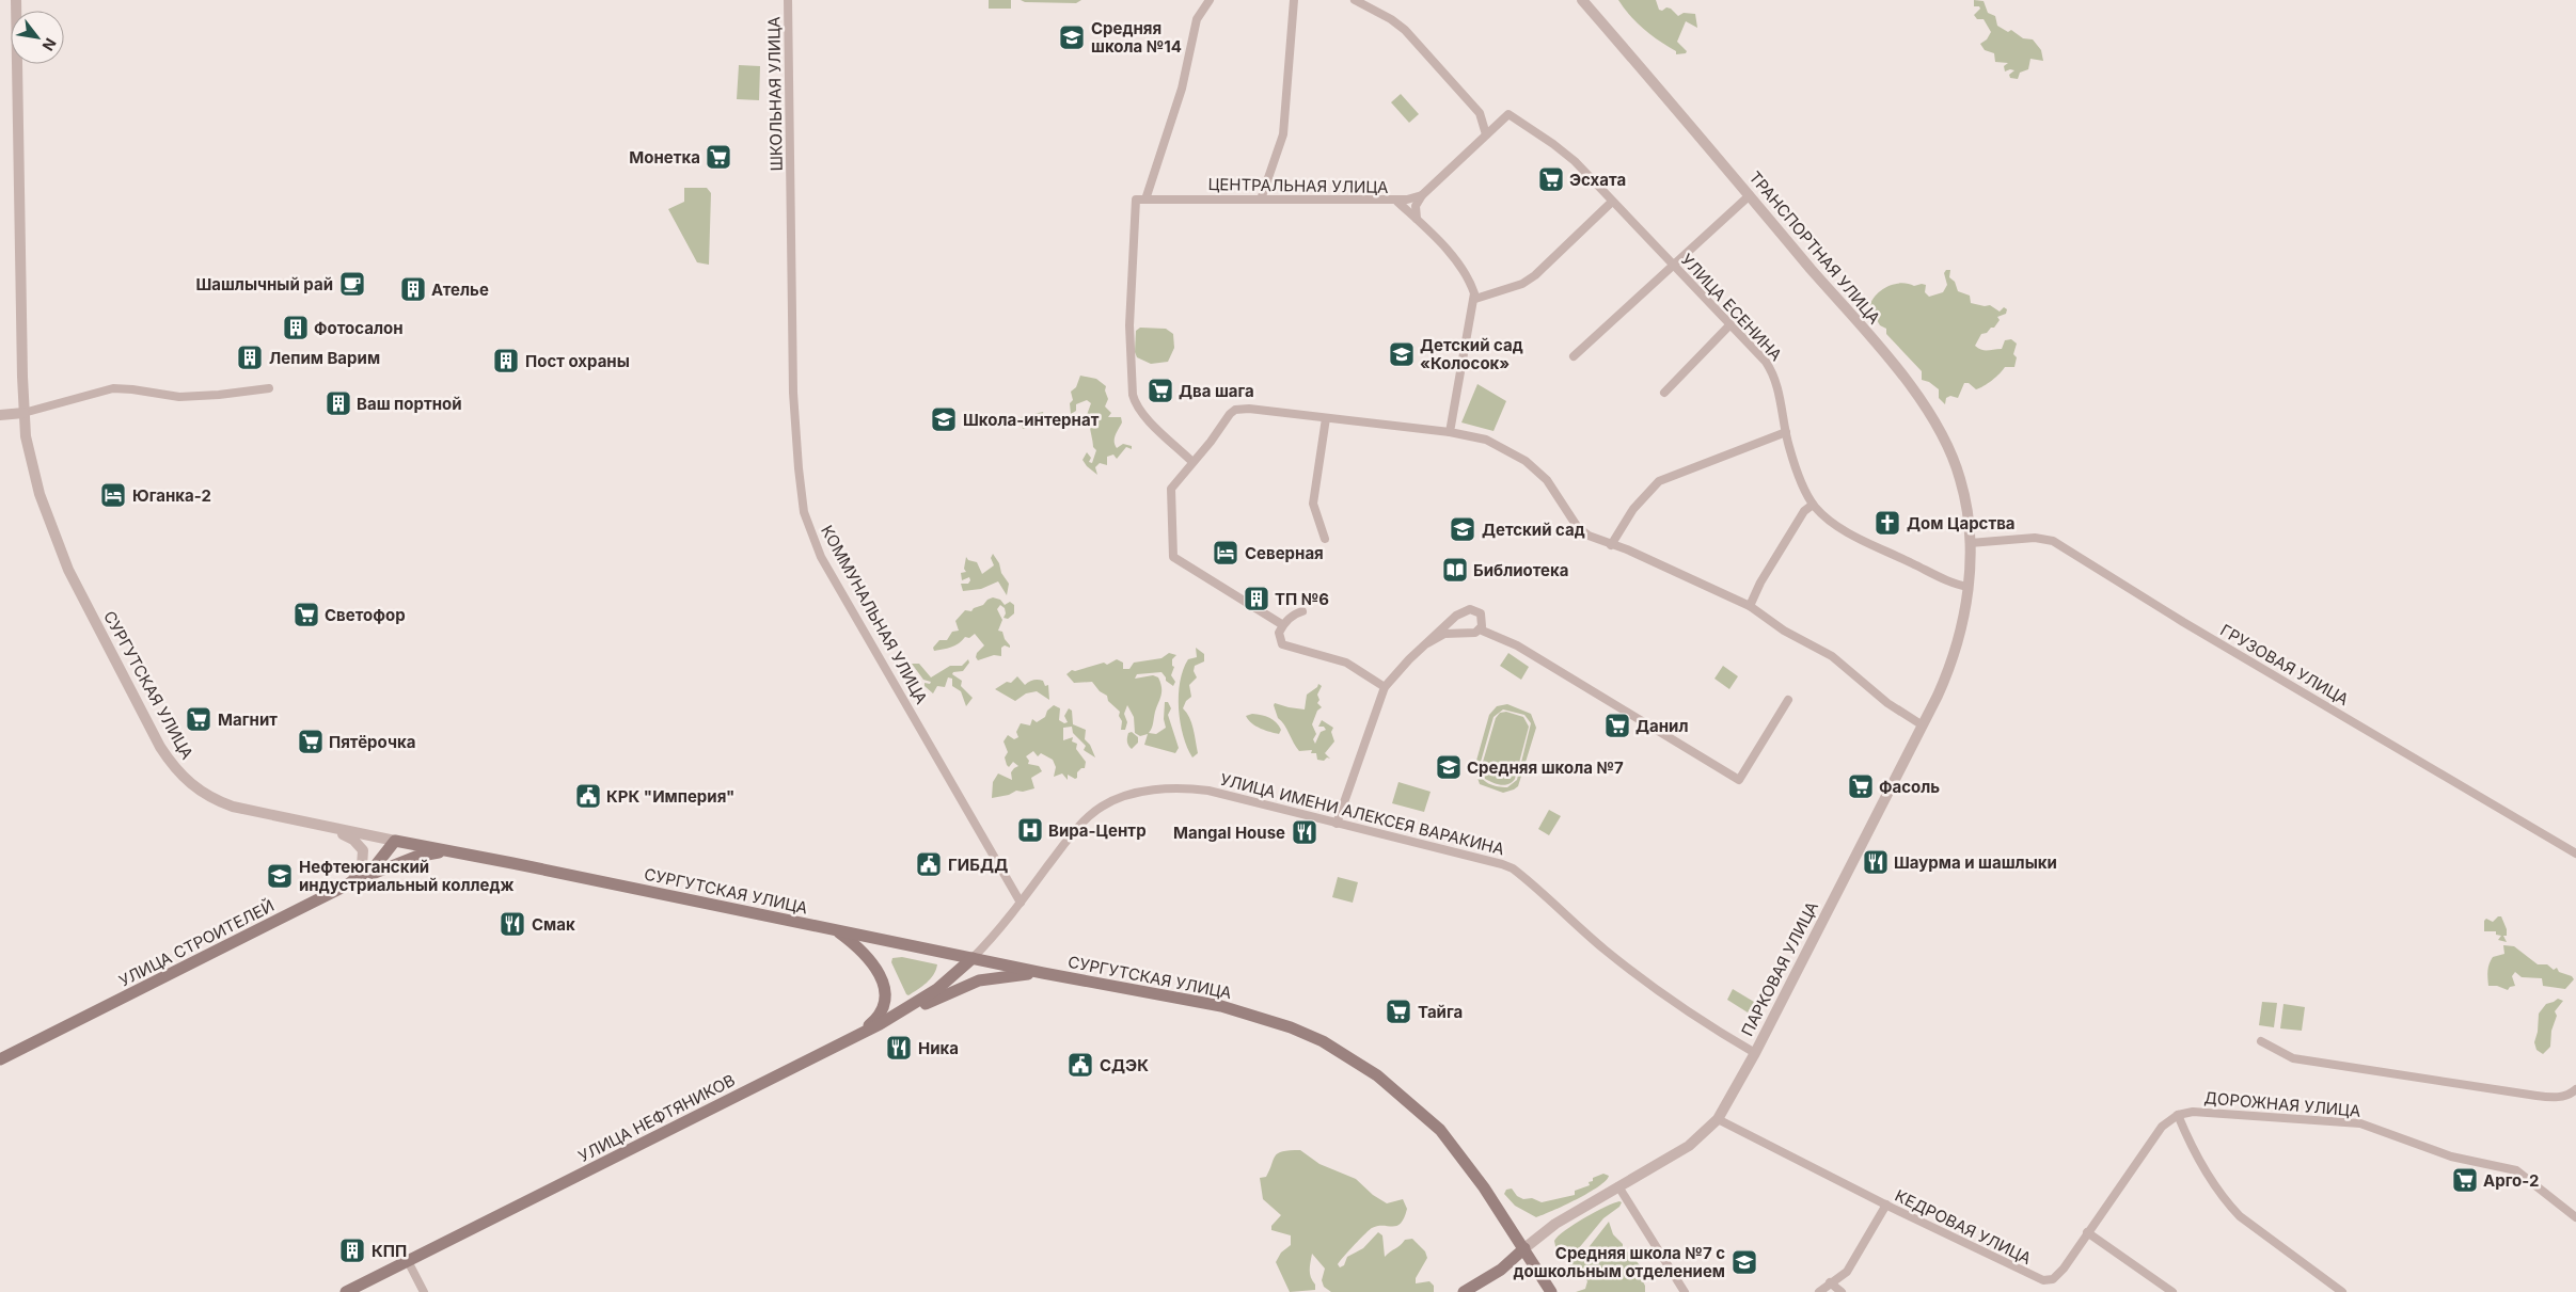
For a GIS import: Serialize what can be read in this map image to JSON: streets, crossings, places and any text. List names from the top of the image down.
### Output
{
  "streets": {
    "main road": [
      "СУРГУТСКАЯ УЛИЦА",
      "УЛИЦА СТРОИТЕЛЕЙ",
      "ПАРКОВАЯ УЛИЦА",
      "УЛИЦА НЕФТЯНИКОВ"
    ],
    "street": [
      "ШКОЛЬНАЯ УЛИЦА",
      "ЦЕНТРАЛЬНАЯ УЛИЦА",
      "ТРАНСПОРТНАЯ УЛИЦА",
      "УЛИЦА ЕСЕНИНА",
      "КОММУНАЛЬНАЯ УЛИЦА",
      "ГРУЗОВАЯ УЛИЦА",
      "УЛИЦА ИМЕНИ АЛЕКСЕЯ ВАРАКИНА",
      "ДОРОЖНАЯ УЛИЦА",
      "КЕДРОВАЯ УЛИЦА"
    ]
  },
  "crossings": [
    ["ШКОЛЬНАЯ УЛИЦА", "КОММУНАЛЬНАЯ УЛИЦА"],
    ["ТРАНСПОРТНАЯ УЛИЦА", "ГРУЗОВАЯ УЛИЦА"],
    ["ТРАНСПОРТНАЯ УЛИЦА", "ПАРКОВАЯ УЛИЦА"],
    ["УЛИЦА ЕСЕНИНА", "ПАРКОВАЯ УЛИЦА"],
    ["КОММУНАЛЬНАЯ УЛИЦА", "УЛИЦА ИМЕНИ АЛЕКСЕЯ ВАРАКИНА"],
    ["ГРУЗОВАЯ УЛИЦА", "ПАРКОВАЯ УЛИЦА"],
    ["СУРГУТСКАЯ УЛИЦА", "УЛИЦА ИМЕНИ АЛЕКСЕЯ ВАРАКИНА"],
    ["СУРГУТСКАЯ УЛИЦА", "УЛИЦА СТРОИТЕЛЕЙ"],
    ["СУРГУТСКАЯ УЛИЦА", "ПАРКОВАЯ УЛИЦА"],
    ["СУРГУТСКАЯ УЛИЦА", "УЛИЦА НЕФТЯНИКОВ"],
    ["УЛИЦА ИМЕНИ АЛЕКСЕЯ ВАРАКИНА", "ПАРКОВАЯ УЛИЦА"],
    ["УЛИЦА ИМЕНИ АЛЕКСЕЯ ВАРАКИНА", "УЛИЦА НЕФТЯНИКОВ"],
    ["ПАРКОВАЯ УЛИЦА", "КЕДРОВАЯ УЛИЦА"]
  ],
  "places": {
    "school or university": [
      "Средняя школа №14",
      "Детский сад «Колосок»",
      "Школа-интернат",
      "Детский сад",
      "Средняя школа №7",
      "Нефтеюганский индустриальный колледж",
      "Средняя школа №7 с дошкольным отделением"
    ],
    "supermarket": [
      "Монетка",
      "Эсхата",
      "Два шага",
      "Светофор",
      "Магнит",
      "Данил",
      "Пятёрочка",
      "Фасоль",
      "Тайга",
      "Арго-2"
    ],
    "cafe": ["Шашлычный рай"],
    "building": [
      "Ателье",
      "Фотосалон",
      "Лепим Варим",
      "Пост охраны",
      "Ваш портной",
      "ТП №6",
      "КПП"
    ],
    "hotel": ["Юганка-2", "Северная"],
    "church": ["Дом Царства"],
    "library": ["Библиотека"],
    "public building": ["КРК \"Империя\"", "ГИБДД", "СДЭК"],
    "hospital": ["Вира-Центр"],
    "restaurant": [
      "Mangal House",
      "Шаурма и шашлыки",
      "Смак",
      "Ника"
    ]
  },
  "north": "bottom right"
}
